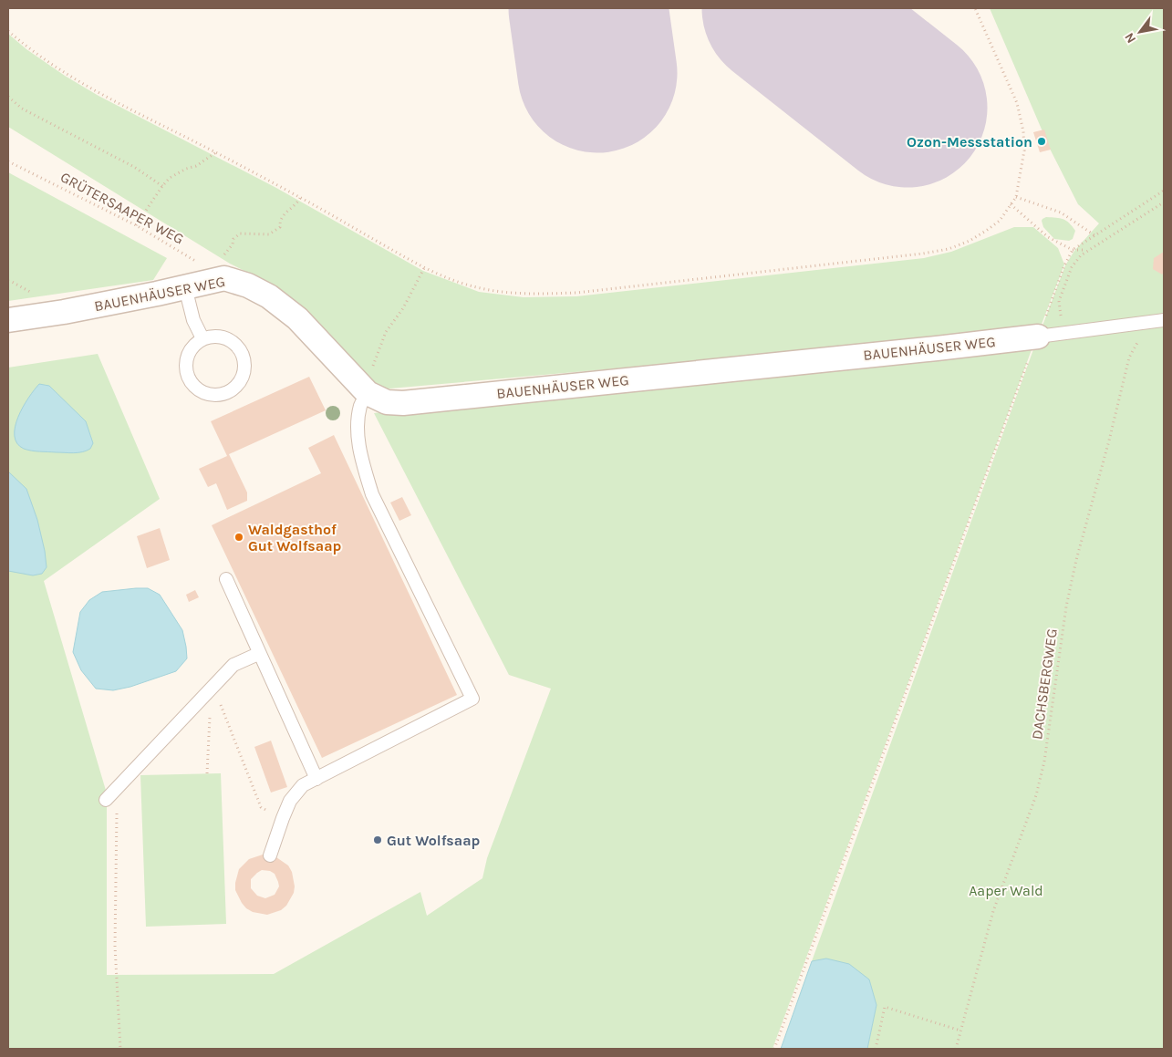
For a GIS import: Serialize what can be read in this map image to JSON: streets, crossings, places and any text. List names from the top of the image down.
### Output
{
  "streets": {
    "street": ["BAUENHÄUSER WEG"],
    "path": ["GRÜTERSAAPER WEG", "DACHSBERGWEG"]
  },
  "crossings": [
    ["GRÜTERSAAPER WEG", "BAUENHÄUSER WEG"],
    ["BAUENHÄUSER WEG", "DACHSBERGWEG"]
  ],
  "parks": ["Aaper Wald"],
  "places": ["Ozon-Messstation", "Waldgasthof Gut Wolfsaap", "Gut Wolfsaap"],
  "north": "bottom left"
}
